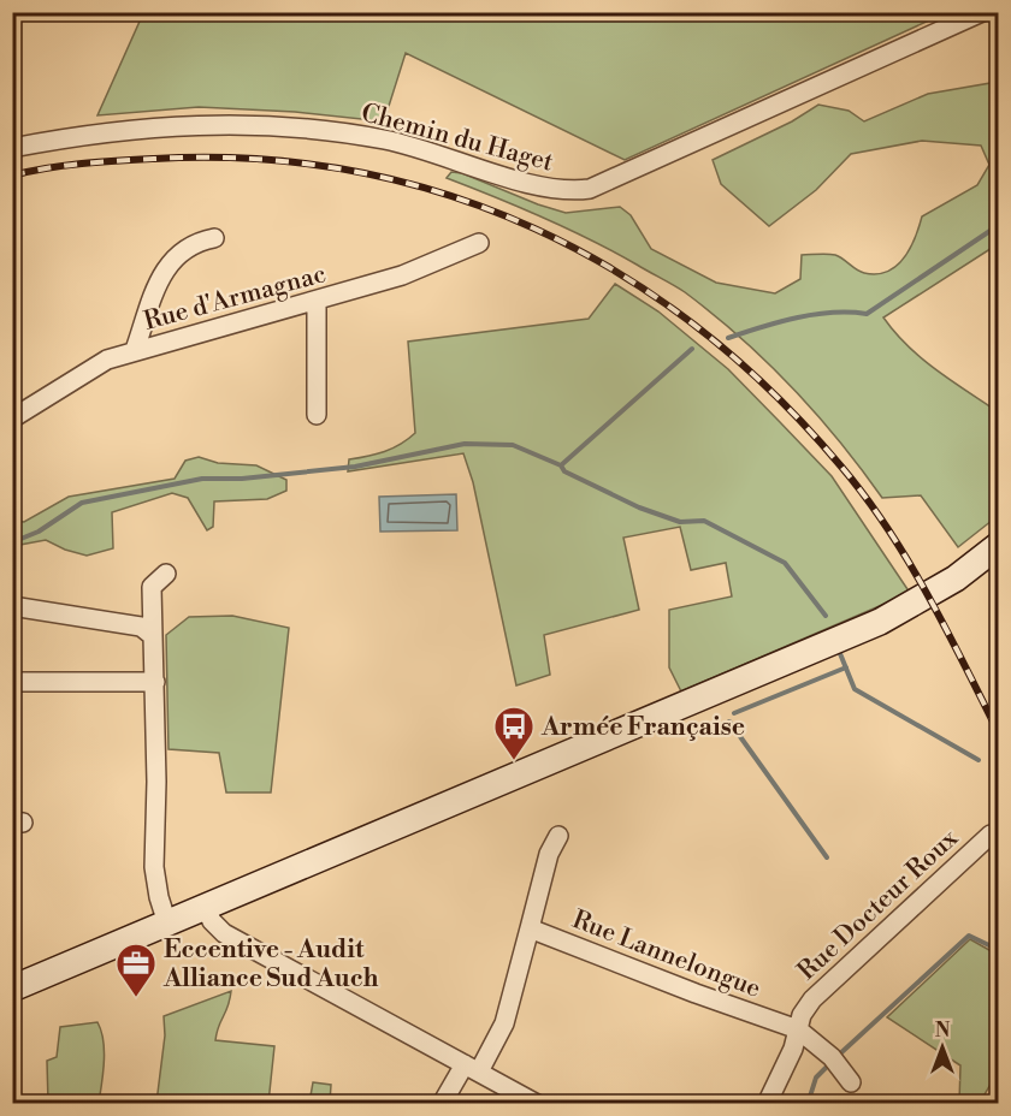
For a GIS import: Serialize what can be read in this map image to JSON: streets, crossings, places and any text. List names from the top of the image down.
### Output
{
  "streets": {
    "street": [
      "Chemin du Haget",
      "Rue d'Armagnac",
      "Rue Docteur Roux",
      "Rue Lannelongue"
    ]
  },
  "crossings": [
    ["Rue Docteur Roux", "Rue Lannelongue"]
  ],
  "places": {
    "bus stop": ["Armée Française"],
    "office": ["Eccentive - Audit Alliance Sud Auch"]
  },
  "north": "top"
}
